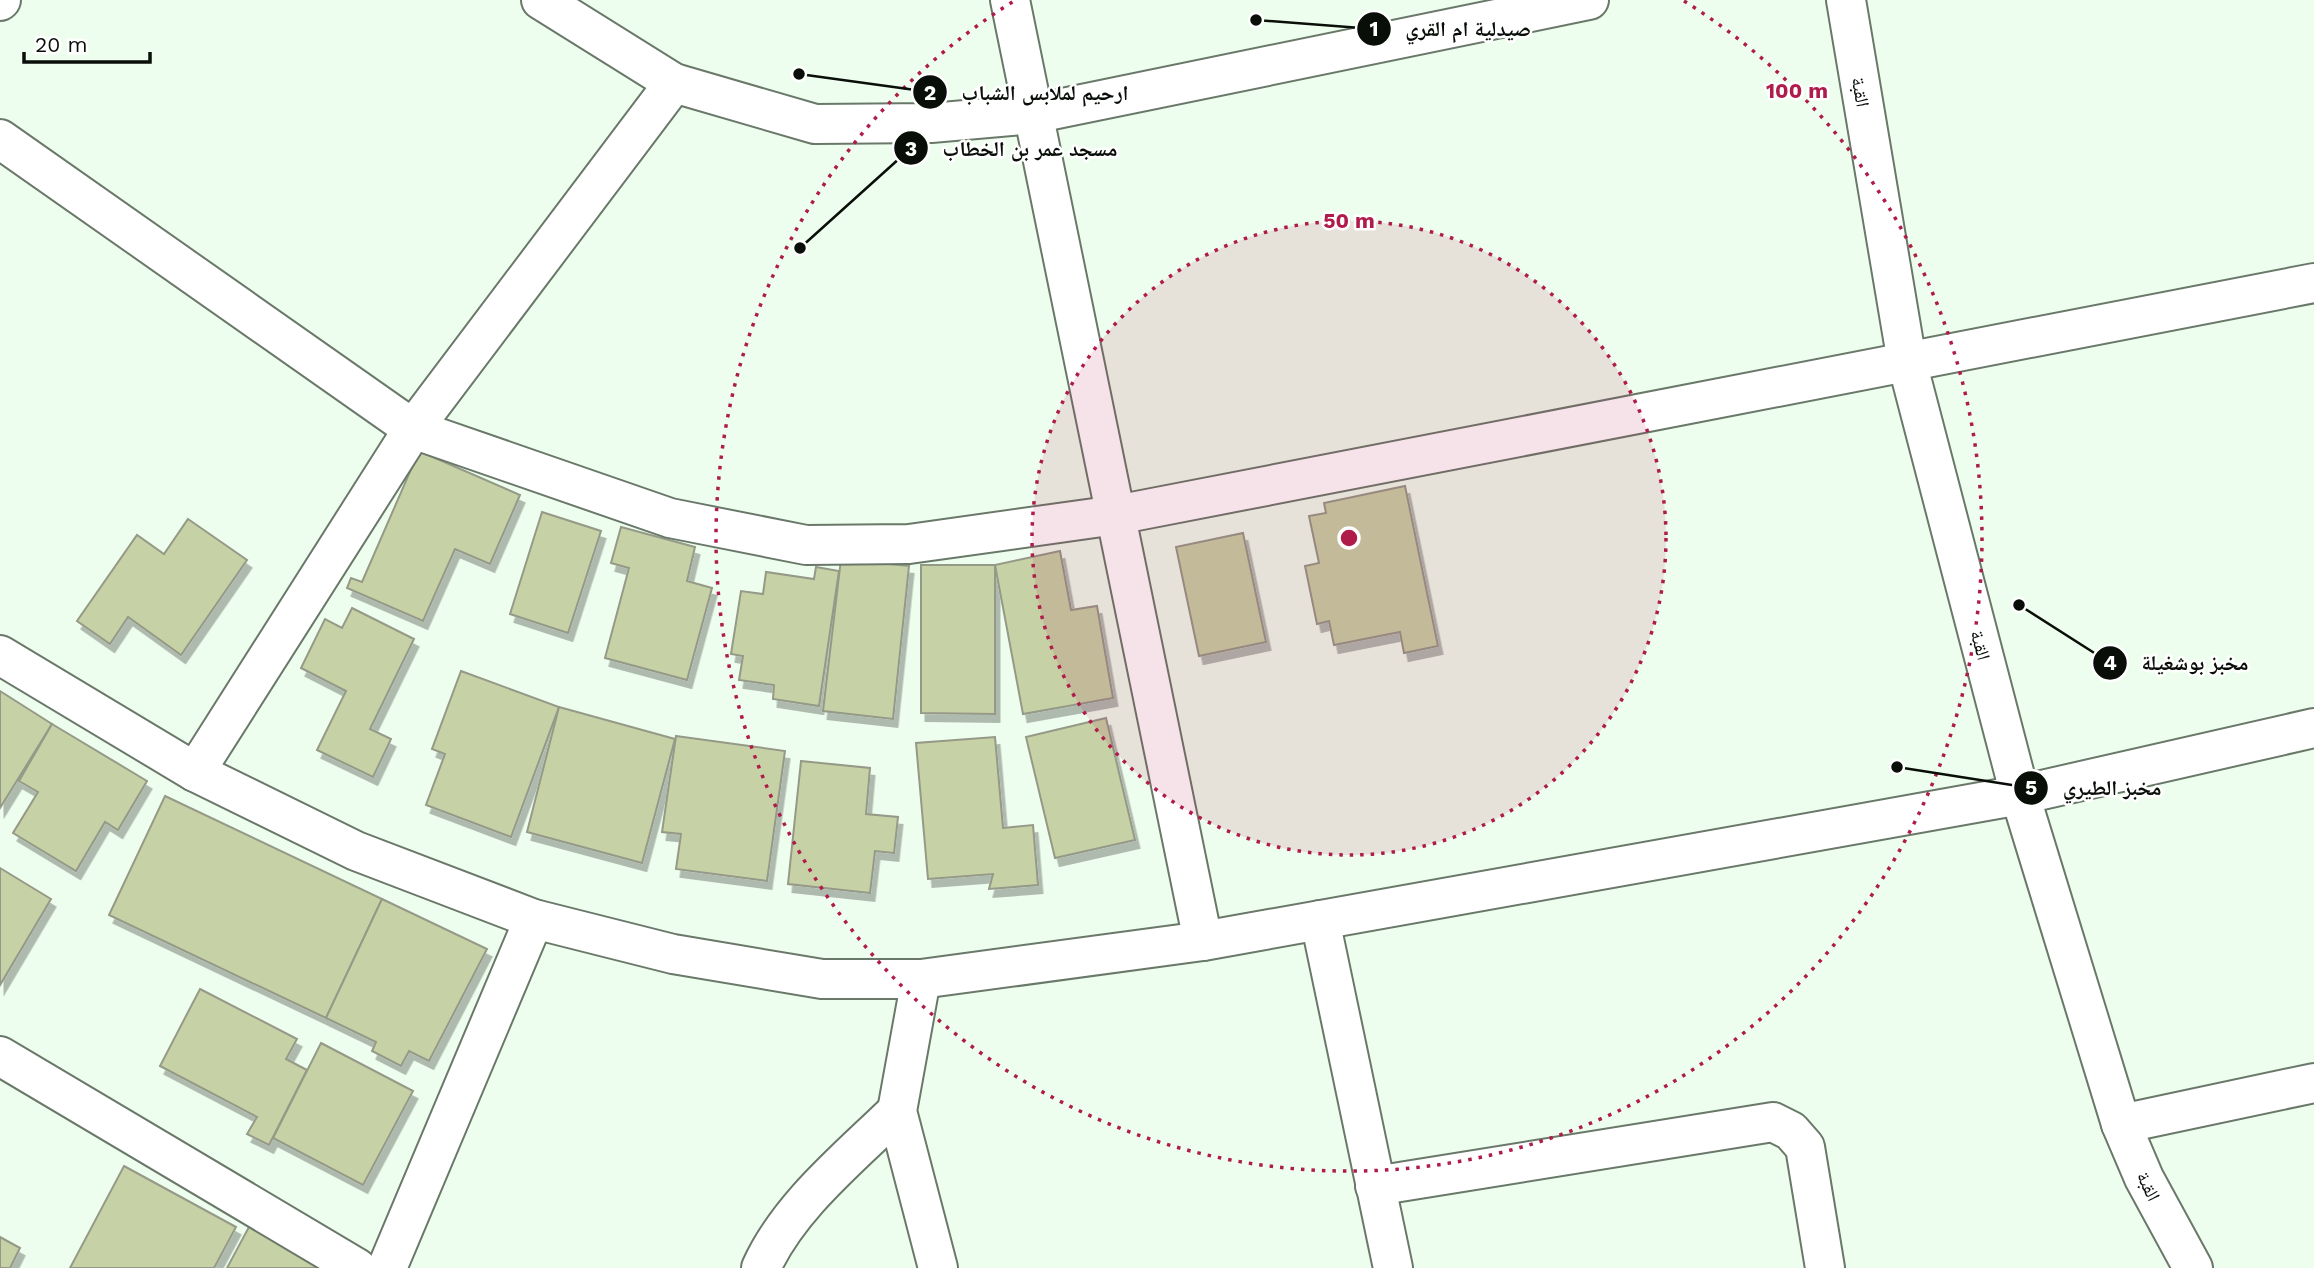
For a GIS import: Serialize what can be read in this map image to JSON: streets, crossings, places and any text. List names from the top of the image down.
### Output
{
  "streets": {
    "street": ["القبة"]
  },
  "places": [
    "صيدلية ام القري",
    "ارحيم لملابس الشباب",
    "مسجد عمر بن الخطاب",
    "مخبز بوشغيلة",
    "مخبز الطيري"
  ],
  "scale_bar": "20 m",
  "rings": ["100 m", "50 m"]
}
